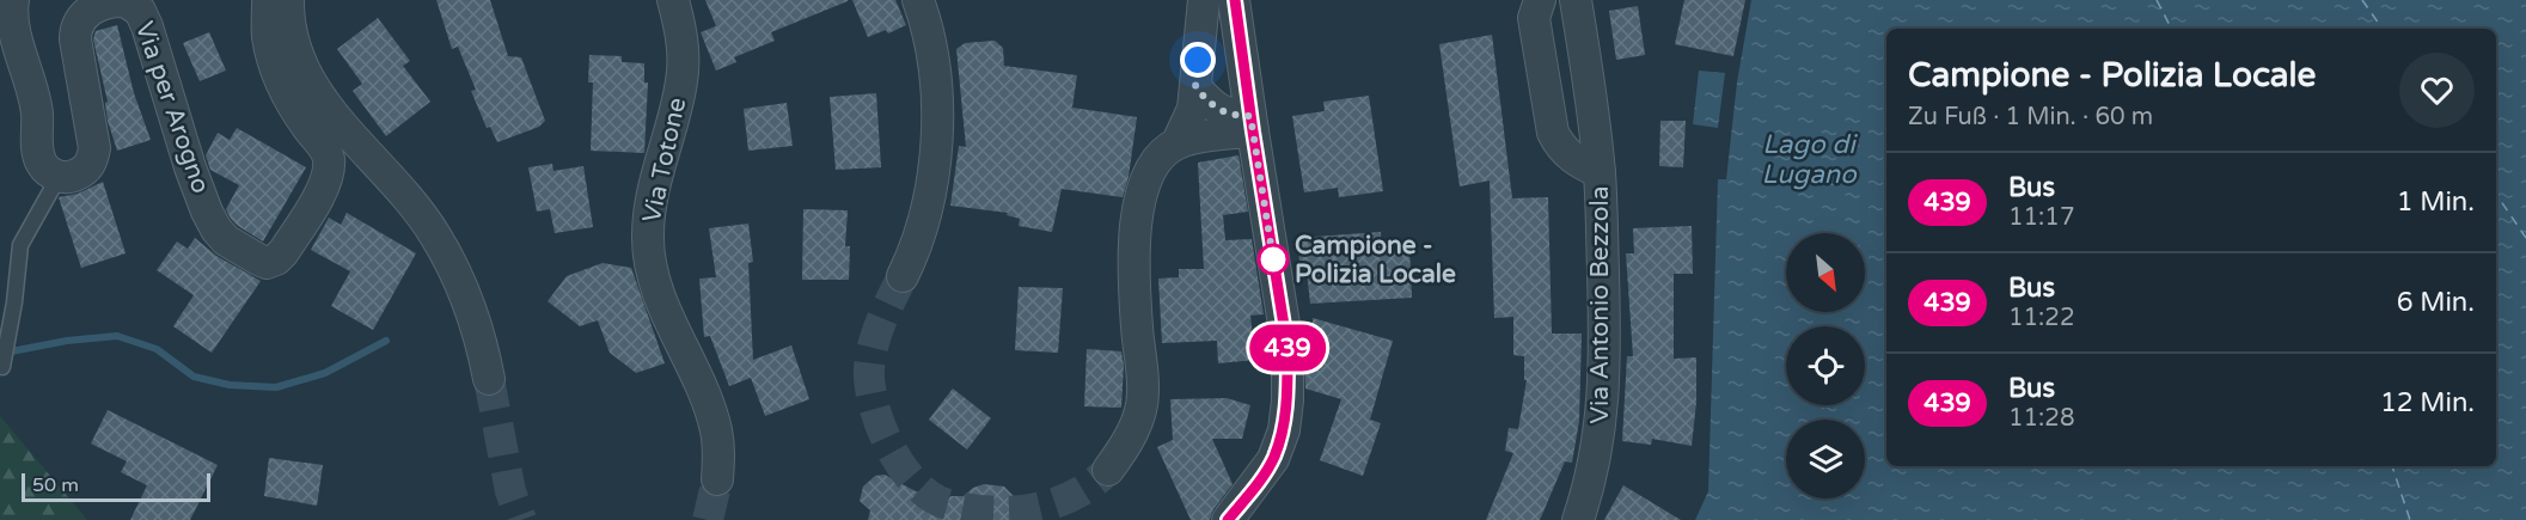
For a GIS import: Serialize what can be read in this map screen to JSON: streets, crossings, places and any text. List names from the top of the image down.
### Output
{
  "streets": {
    "street": ["Via per Arogno", "Via Totone", "Via Antonio Bezzola"]
  },
  "water": ["Lago di Lugano"],
  "places": ["Campione - Polizia Locale"],
  "lines": ["bus line 439"],
  "scale_bar": "50 m",
  "north": "bottom right",
  "page": {
    "on_map": "439",
    "heading": ["Campione - Polizia Locale", "Zu Fuß · 1 Min. · 60 m"],
    "list": [
      {
        "mark": "439",
        "name": "Bus",
        "note": "11:17",
        "value": "1 Min."
      },
      {
        "mark": "439",
        "name": "Bus",
        "note": "11:22",
        "value": "6 Min."
      },
      {
        "mark": "439",
        "name": "Bus",
        "note": "11:28",
        "value": "12 Min."
      }
    ],
    "scale": "50 m"
  }
}
